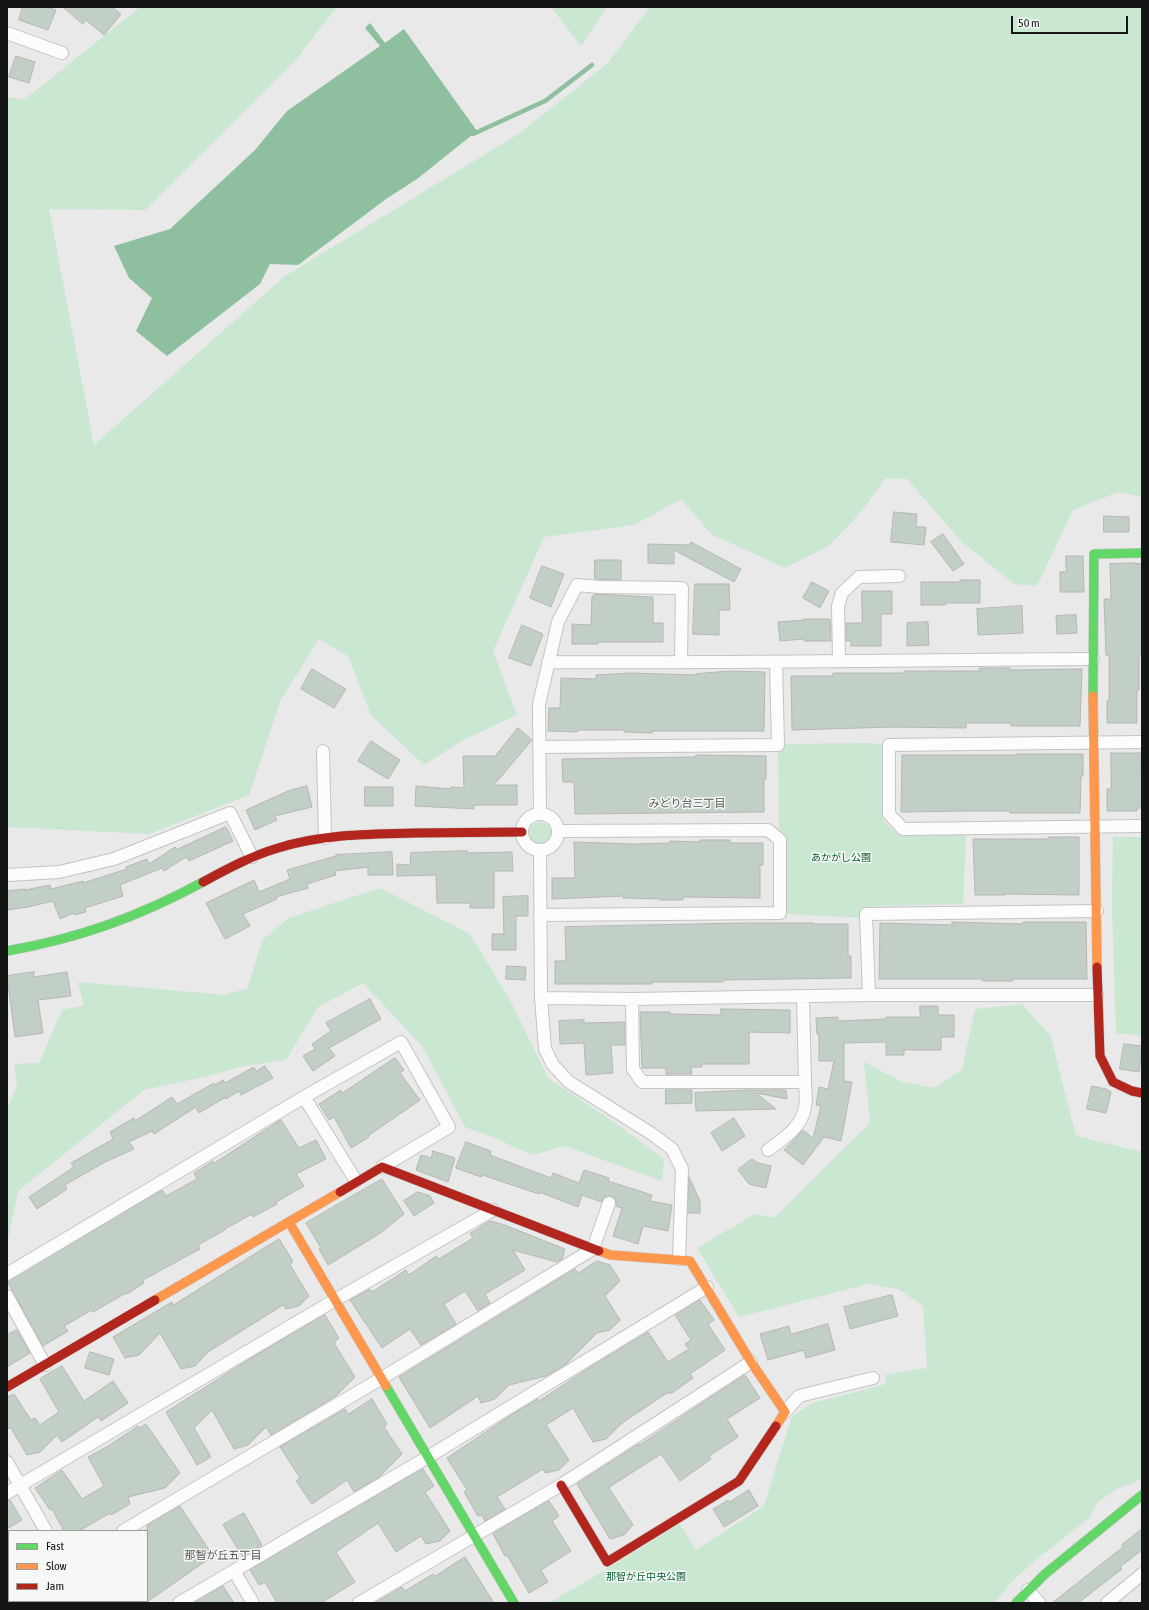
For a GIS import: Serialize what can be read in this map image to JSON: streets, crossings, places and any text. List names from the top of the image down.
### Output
{
  "districts": ["みどり台三丁目", "那智が丘五丁目"],
  "parks": ["あかがし公園", "那智が丘中央公園"],
  "legend": ["Fast", "Slow", "Jam"],
  "scale_bar": "50 m"
}
